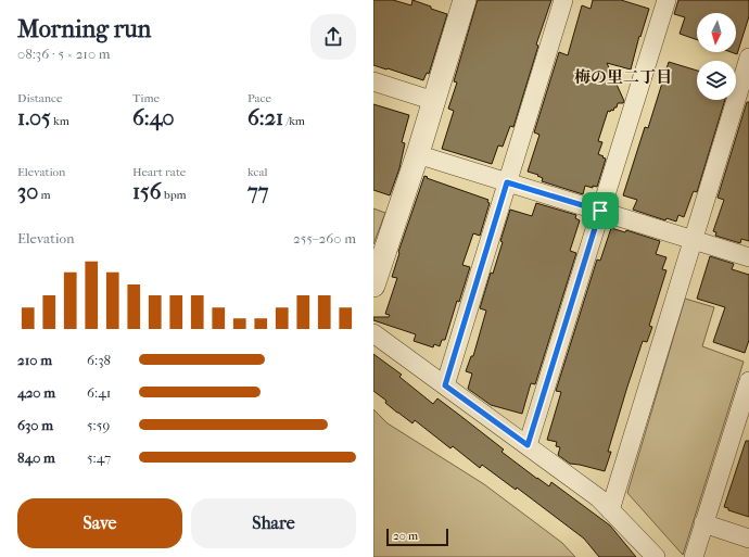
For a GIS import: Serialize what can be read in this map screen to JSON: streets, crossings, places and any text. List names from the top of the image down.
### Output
{
  "districts": ["梅の里二丁目"],
  "scale_bar": "20 m",
  "north": "bottom",
  "page": {
    "heading": ["Morning run", "08:36 · 5 × 210 m"],
    "stats": [
      ["Distance", "1.05 km"],
      ["Time", "6:40"],
      ["Pace", "6:21 /km"],
      ["Elevation", "30 m"],
      ["Heart rate", "156 bpm"],
      ["kcal", "77"]
    ],
    "chart": ["Elevation", "255–260 m"],
    "list": [
      {
        "name": "210 m",
        "note": "6:38"
      },
      {
        "name": "420 m",
        "note": "6:41"
      },
      {
        "name": "630 m",
        "note": "5:59"
      },
      {
        "name": "840 m",
        "note": "5:47"
      }
    ],
    "buttons": ["Save", "Share"],
    "scale": "20 m"
  }
}
